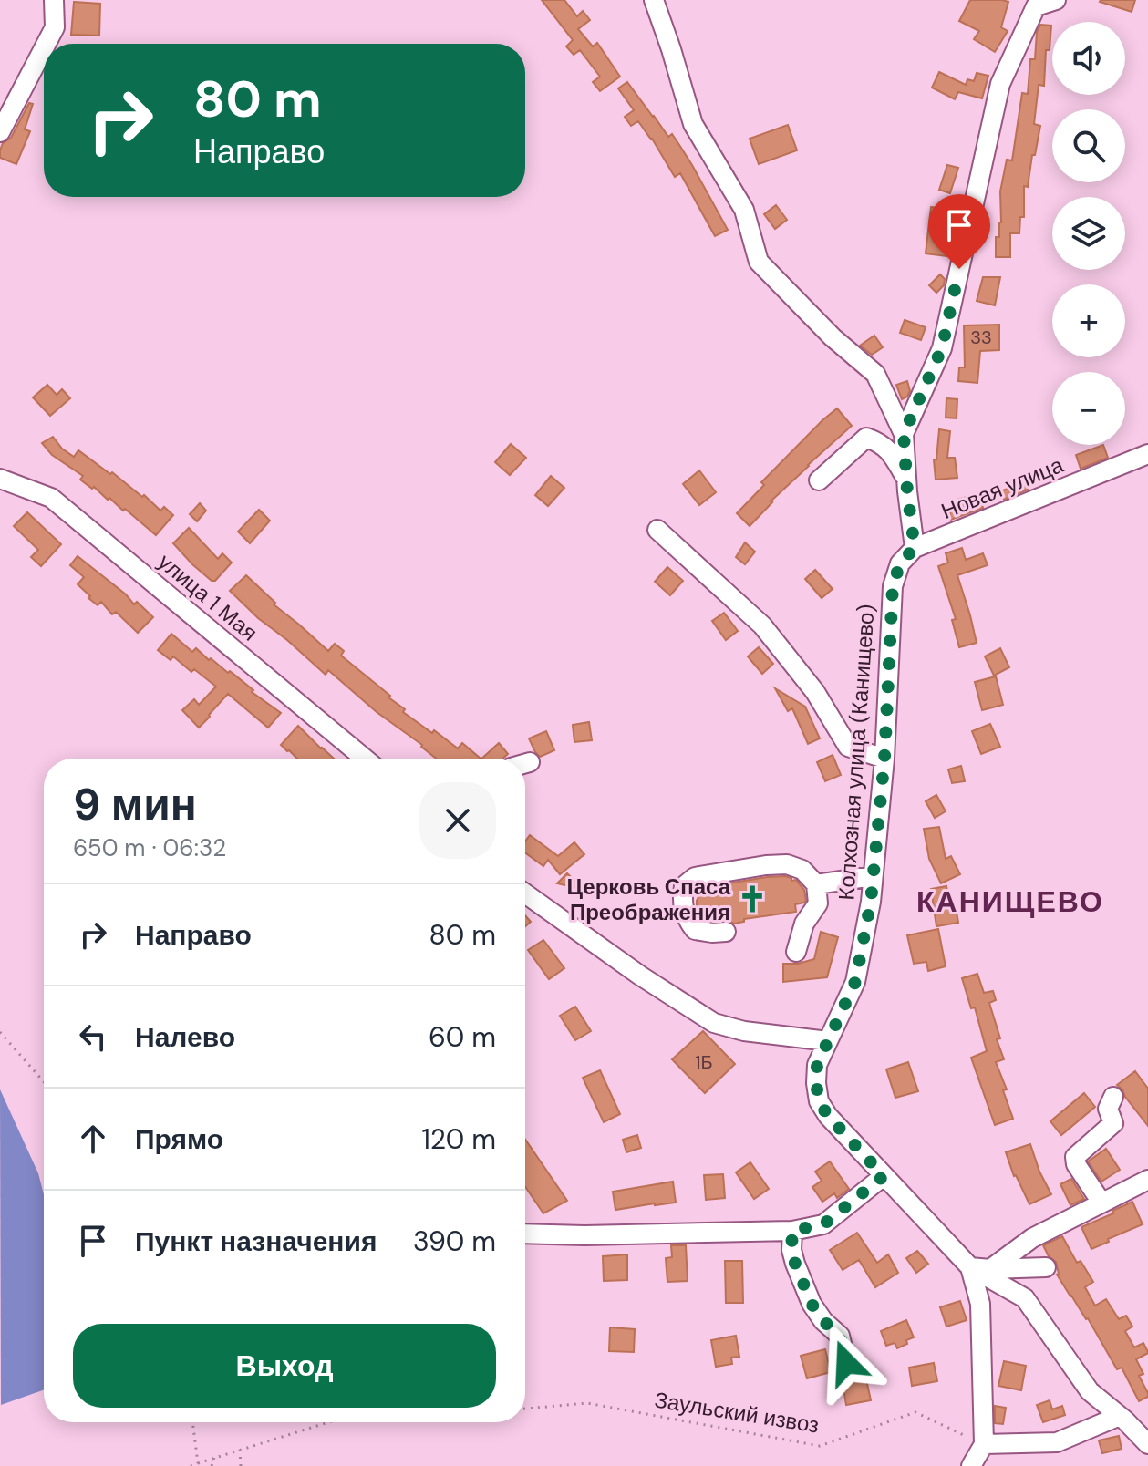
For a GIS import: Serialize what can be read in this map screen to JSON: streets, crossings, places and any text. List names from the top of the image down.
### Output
{
  "streets": {
    "street": ["Новая улица", "улица 1 Мая", "Колхозная улица (Канищево)"],
    "path": ["Заульский извоз"]
  },
  "crossings": [
    ["Новая улица", "Колхозная улица (Канищево)"]
  ],
  "districts": ["КАНИЩЕВО"],
  "places": {
    "church": ["Церковь Спаса Преображения"]
  },
  "house_numbers": ["33", "1Б"],
  "page": {
    "map_buttons": ["+", "−"],
    "turn": ["80 m", "Направо"],
    "heading": ["9 мин", "650 m · 06:32"],
    "list": [
      {
        "name": "Направо",
        "value": "80 m"
      },
      {
        "name": "Налево",
        "value": "60 m"
      },
      {
        "name": "Прямо",
        "value": "120 m"
      },
      {
        "name": "Пункт назначения",
        "value": "390 m"
      }
    ],
    "buttons": "Выход"
  }
}
